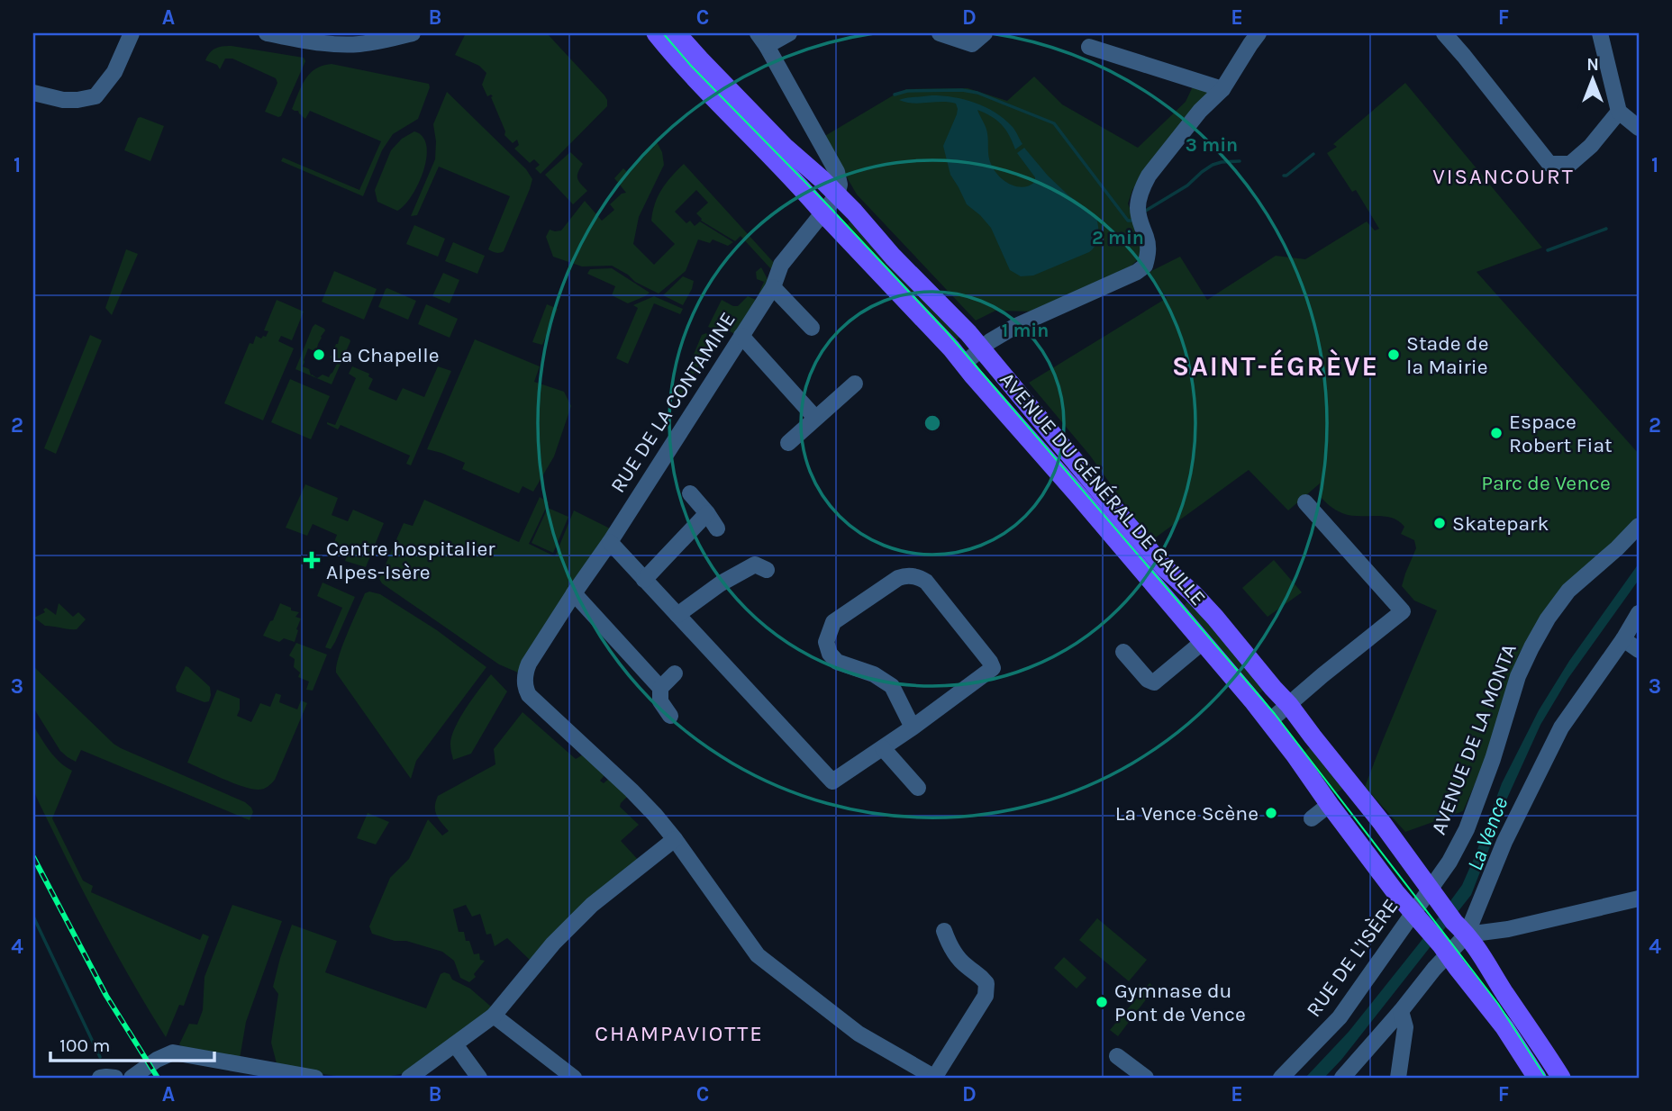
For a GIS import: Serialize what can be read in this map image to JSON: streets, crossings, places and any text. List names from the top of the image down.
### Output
{
  "streets": {
    "main road": ["AVENUE DU GÉNÉRAL DE GAULLE"],
    "street": ["RUE DE LA CONTAMINE", "AVENUE DE LA MONTA", "RUE DE L'ISÈRE"]
  },
  "crossings": [
    ["RUE DE LA CONTAMINE", "AVENUE DU GÉNÉRAL DE GAULLE"],
    ["AVENUE DU GÉNÉRAL DE GAULLE", "AVENUE DE LA MONTA"],
    ["AVENUE DU GÉNÉRAL DE GAULLE", "RUE DE L'ISÈRE"],
    ["AVENUE DE LA MONTA", "RUE DE L'ISÈRE"]
  ],
  "districts": ["VISANCOURT", "SAINT-ÉGRÈVE", "CHAMPAVIOTTE"],
  "water": ["La Vence"],
  "parks": ["Parc de Vence"],
  "places": {
    "other": [
      "La Chapelle",
      "Stade de la Mairie",
      "Espace Robert Fiat",
      "Skatepark",
      "La Vence Scène",
      "Gymnase du Pont de Vence"
    ],
    "health": ["Centre hospitalier Alpes-Isère"]
  },
  "scale_bar": "100 m",
  "north": "top",
  "grid": {
    "columns": [
      "A",
      "B",
      "C",
      "D",
      "E",
      "F"
    ],
    "rows": [
      "1",
      "2",
      "3",
      "4"
    ]
  },
  "rings": ["3 min", "2 min", "1 min"]
}
